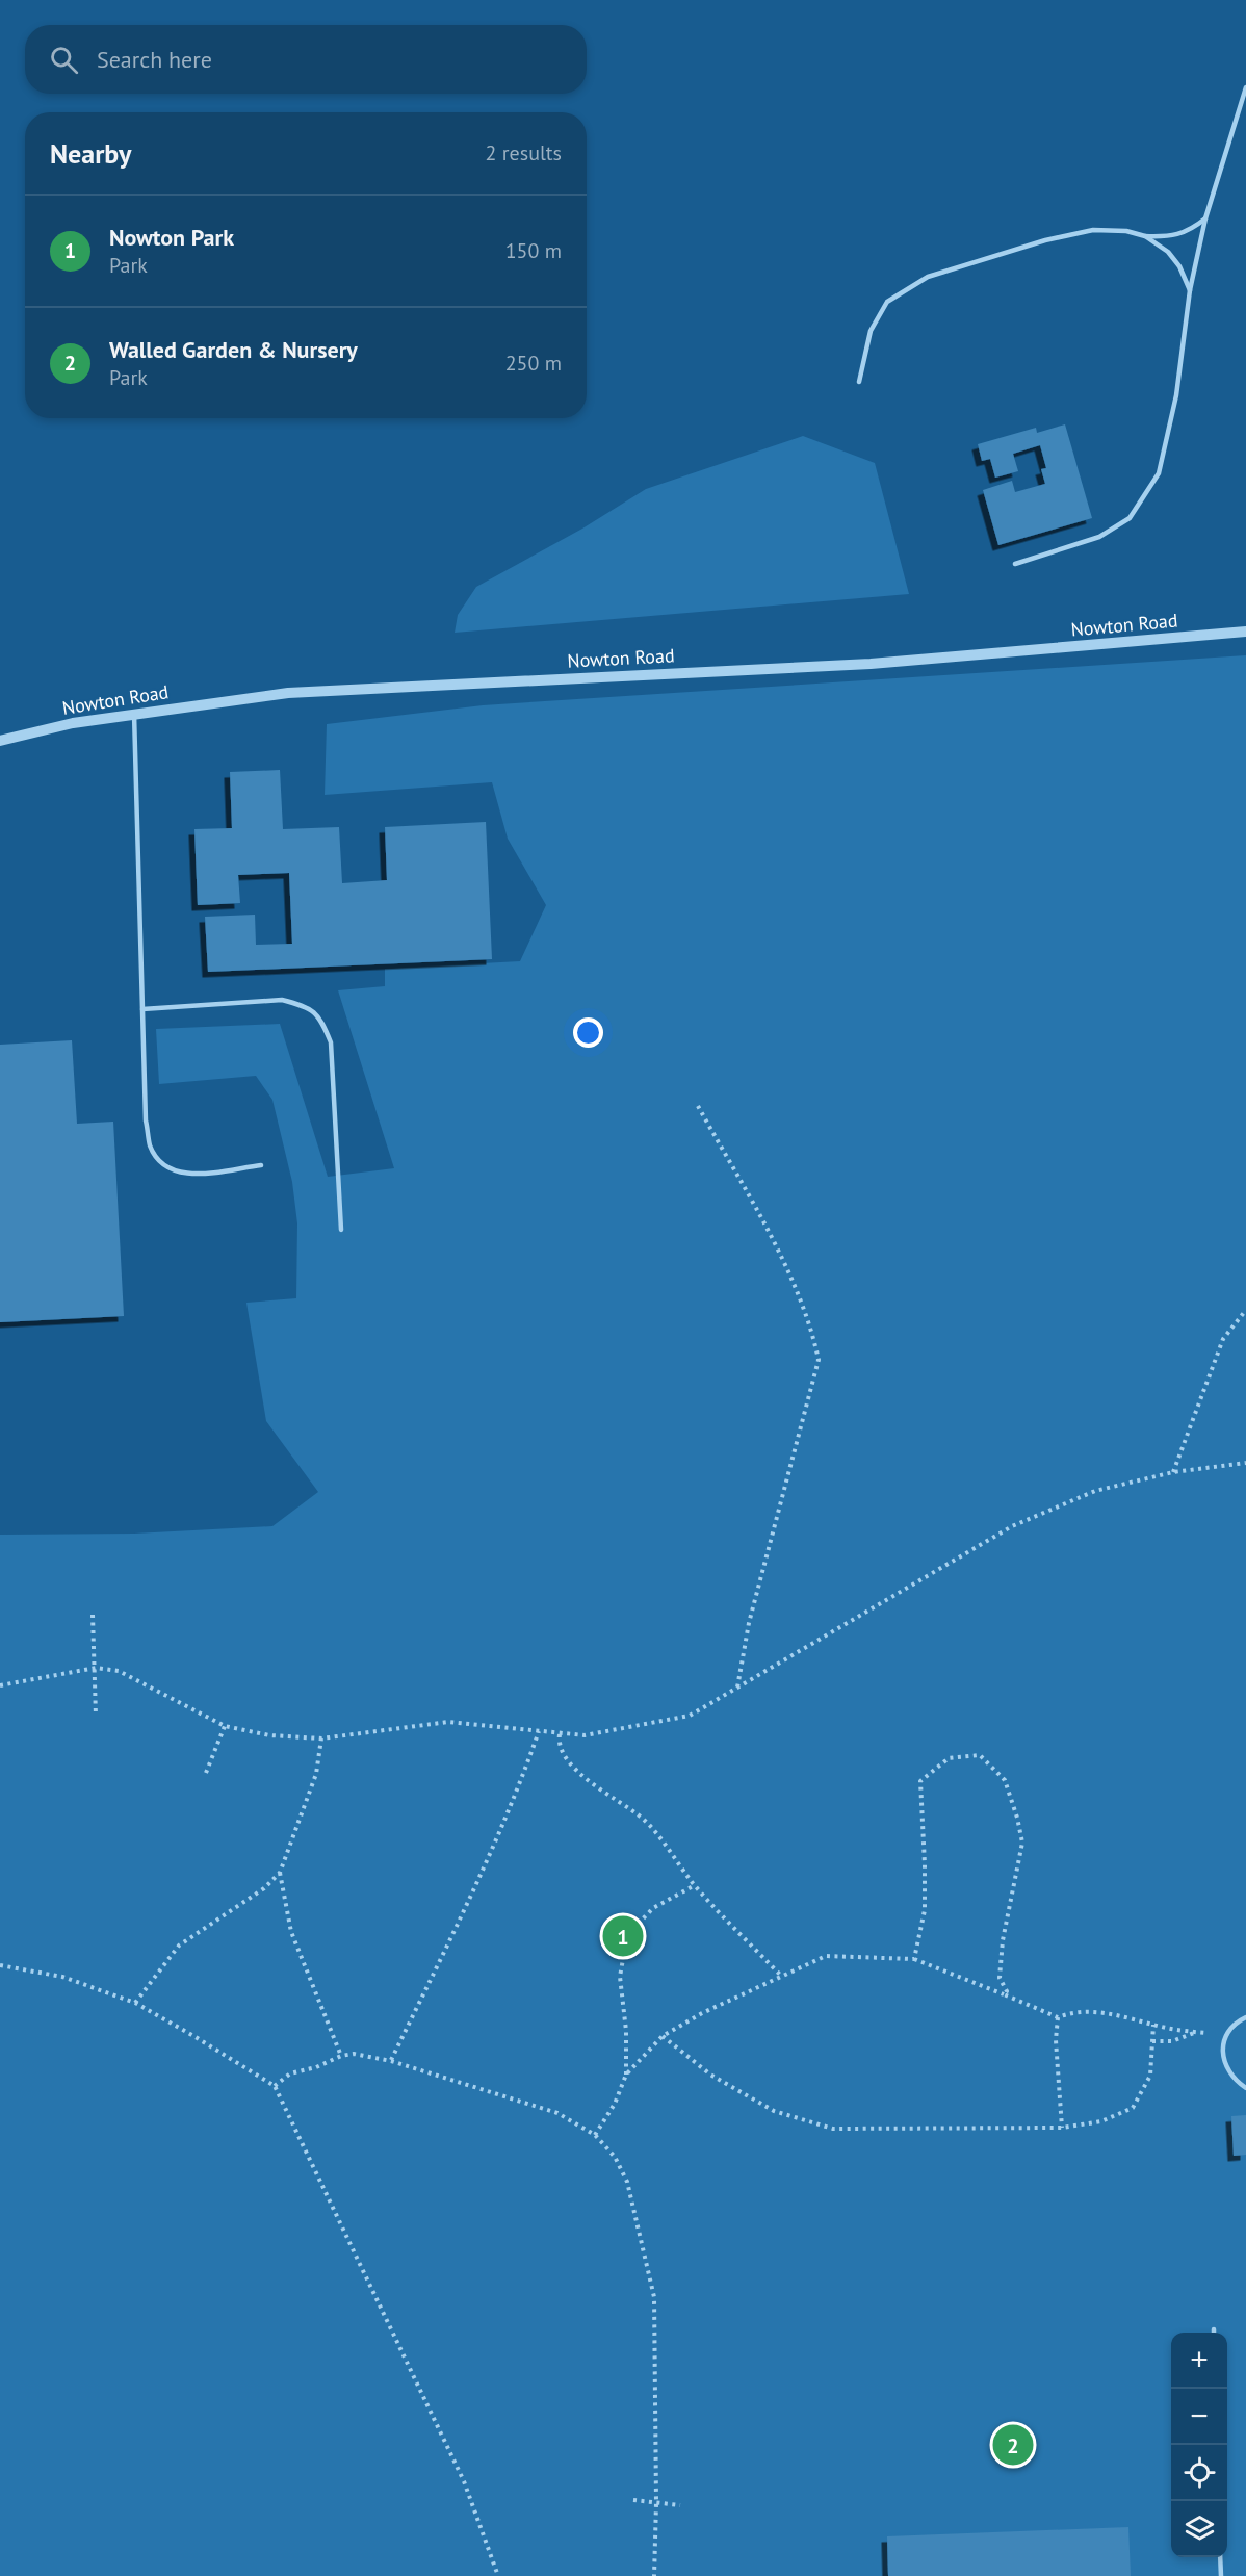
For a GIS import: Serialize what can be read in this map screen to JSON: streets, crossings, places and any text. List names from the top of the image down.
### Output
{
  "streets": {
    "street": ["Nowton Road"]
  },
  "page": {
    "search": "Search here",
    "heading": ["Nearby", "2 results"],
    "list": [
      {
        "mark": "1",
        "name": "Nowton Park",
        "note": "Park",
        "value": "150 m"
      },
      {
        "mark": "2",
        "name": "Walled Garden & Nursery",
        "note": "Park",
        "value": "250 m"
      }
    ],
    "pins": ["1", "2"],
    "map_buttons": ["+", "−"]
  }
}
